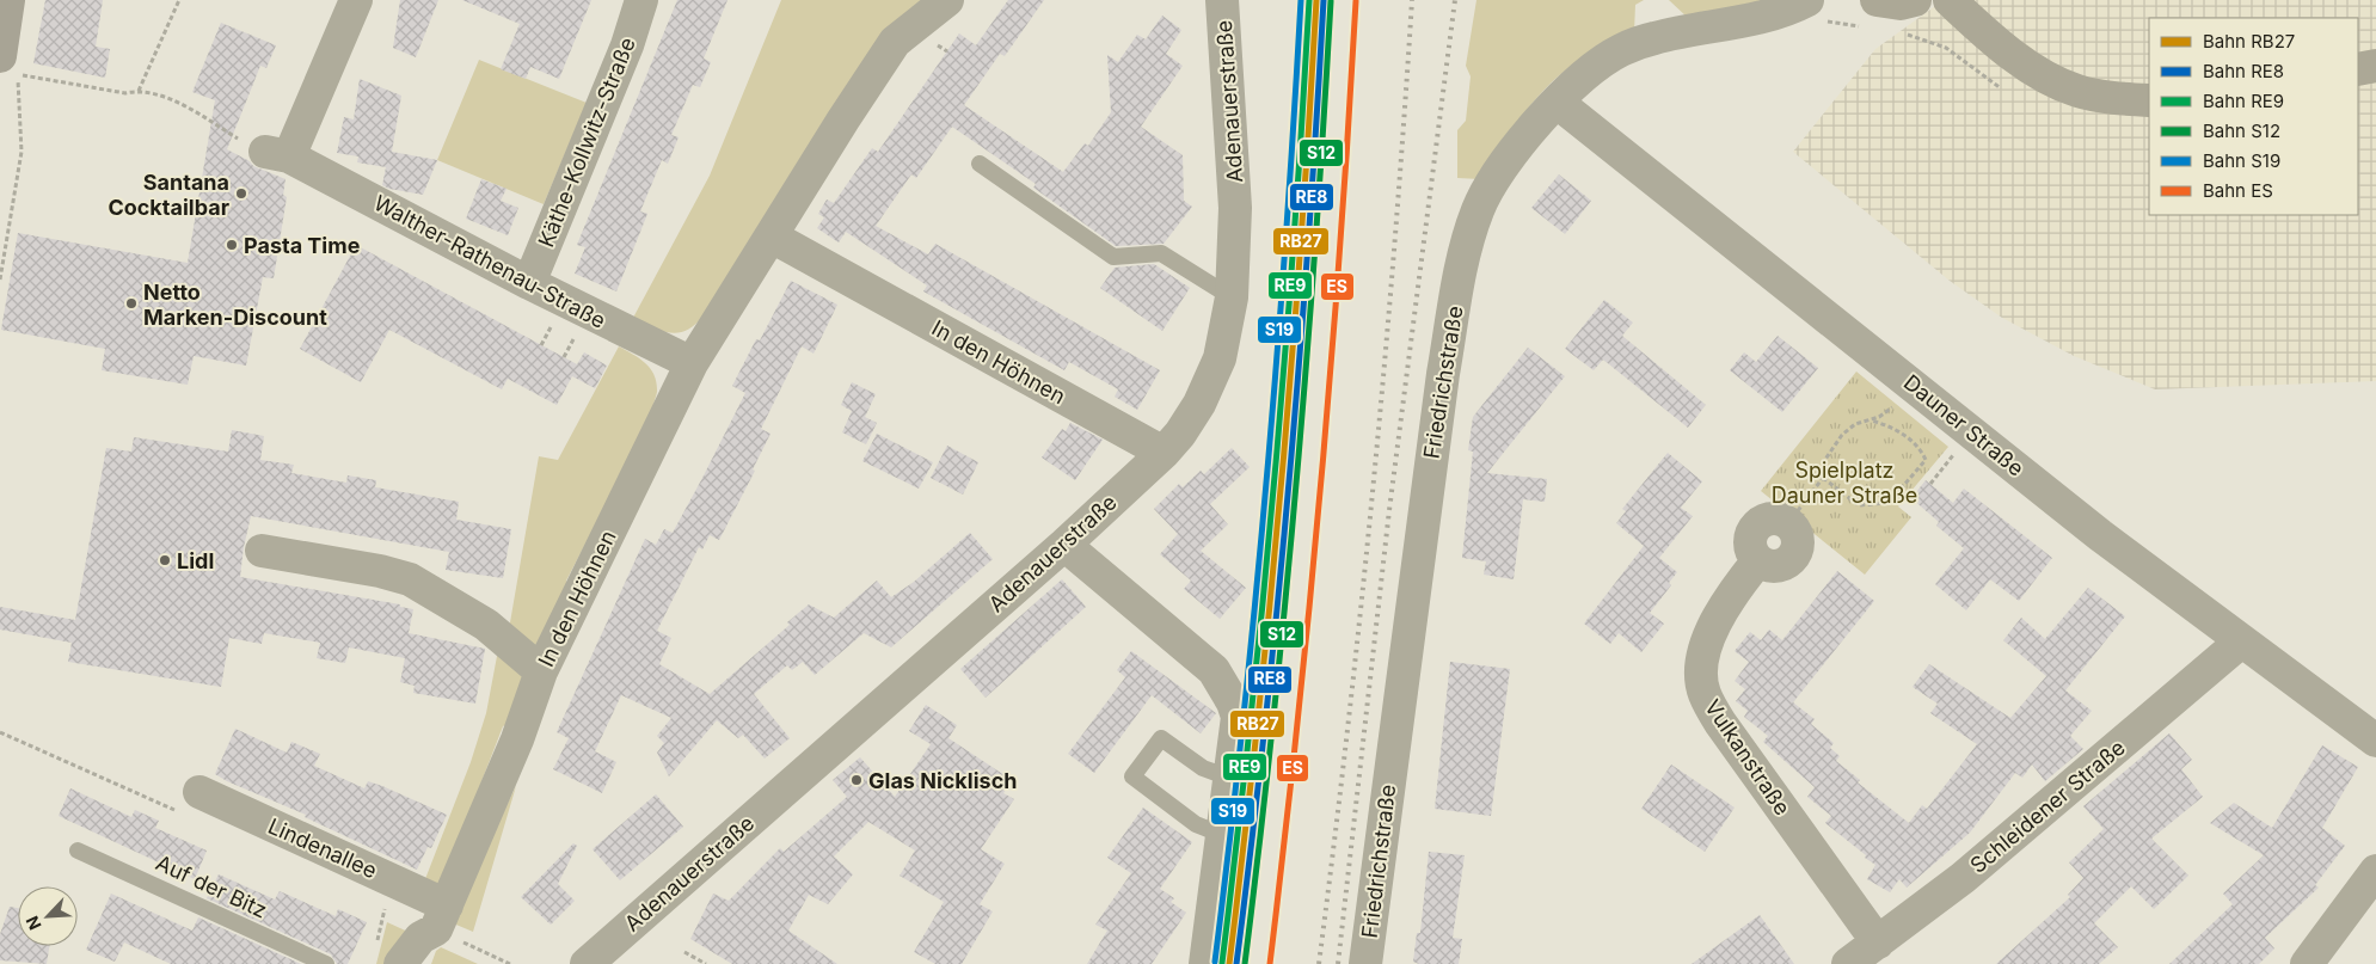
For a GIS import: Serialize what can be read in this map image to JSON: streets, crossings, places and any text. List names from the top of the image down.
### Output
{
  "streets": {
    "street": [
      "Adenauerstraße",
      "Käthe-Kollwitz-Straße",
      "Walther-Rathenau-Straße",
      "In den Höhnen",
      "Friedrichstraße",
      "Dauner Straße",
      "Vulkanstraße",
      "Schleidener Straße",
      "Lindenallee"
    ],
    "lane": ["Auf der Bitz"]
  },
  "crossings": [
    ["Adenauerstraße", "In den Höhnen"],
    ["Käthe-Kollwitz-Straße", "Walther-Rathenau-Straße"],
    ["Walther-Rathenau-Straße", "In den Höhnen"],
    ["In den Höhnen", "Lindenallee"],
    ["Friedrichstraße", "Dauner Straße"],
    ["Dauner Straße", "Schleidener Straße"],
    ["Vulkanstraße", "Schleidener Straße"]
  ],
  "parks": ["Spielplatz Dauner Straße"],
  "places": [
    "Santana Cocktailbar",
    "Pasta Time",
    "Netto Marken-Discount",
    "Lidl",
    "Glas Nicklisch"
  ],
  "lines": [
    "rail line RB27",
    "rail line RE8",
    "rail line RE9",
    "rail line S19",
    "rail line S12",
    "rail line ES"
  ],
  "legend": [
    "Bahn RB27",
    "Bahn RE8",
    "Bahn RE9",
    "Bahn S12",
    "Bahn S19",
    "Bahn ES"
  ],
  "north": "bottom left"
}
